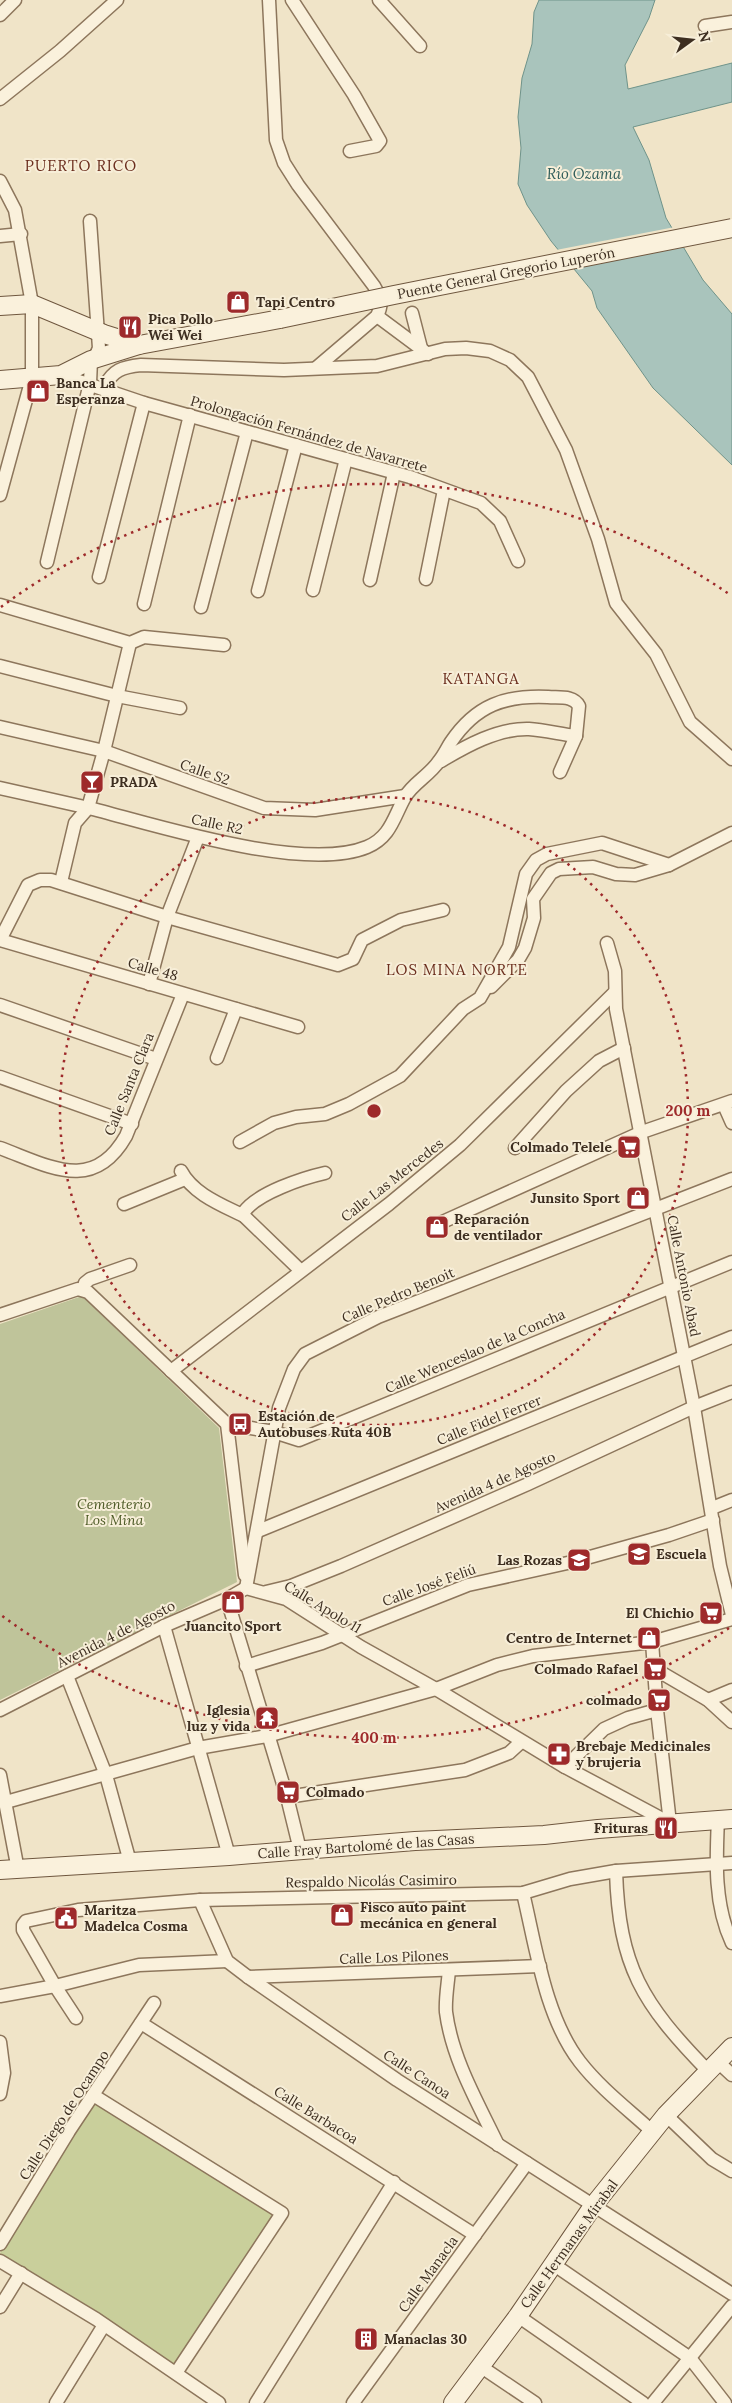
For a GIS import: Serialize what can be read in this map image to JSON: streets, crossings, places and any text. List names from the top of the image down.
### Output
{
  "streets": {
    "street": [
      "Puente General Gregorio Luperón",
      "Prolongación Fernández de Navarrete",
      "Calle S2",
      "Calle R2",
      "Calle 48",
      "Calle Santa Clara",
      "Calle Las Mercedes",
      "Calle Antonio Abad",
      "Calle Pedro Benoit",
      "Calle Wenceslao de la Concha",
      "Calle Fidel Ferrer",
      "Avenida 4 de Agosto",
      "Calle José Feliú",
      "Calle Apolo 11",
      "Calle Fray Bartolomé de las Casas",
      "Respaldo Nicolás Casimiro",
      "Calle Los Pilones",
      "Calle Canoa",
      "Calle Diego de Ocampo",
      "Calle Barbacoa",
      "Calle Hermanas Mirabal",
      "Calle Manacla"
    ]
  },
  "crossings": [
    ["Puente General Gregorio Luperón", "Prolongación Fernández de Navarrete"],
    ["Calle S2", "Calle R2"],
    ["Calle 48", "Calle Santa Clara"],
    ["Calle Las Mercedes", "Calle Antonio Abad"],
    ["Calle Antonio Abad", "Calle Pedro Benoit"],
    ["Calle Antonio Abad", "Calle Wenceslao de la Concha"],
    ["Calle Antonio Abad", "Calle Fidel Ferrer"],
    ["Calle Antonio Abad", "Avenida 4 de Agosto"],
    ["Calle Antonio Abad", "Calle José Feliú"],
    ["Calle Pedro Benoit", "Calle Wenceslao de la Concha"],
    ["Calle Pedro Benoit", "Calle Fidel Ferrer"],
    ["Calle Pedro Benoit", "Avenida 4 de Agosto"],
    ["Calle Pedro Benoit", "Calle Apolo 11"],
    ["Avenida 4 de Agosto", "Calle Apolo 11"],
    ["Calle José Feliú", "Calle Apolo 11"],
    ["Calle Apolo 11", "Calle Fray Bartolomé de las Casas"],
    ["Calle Los Pilones", "Calle Canoa"],
    ["Calle Canoa", "Calle Hermanas Mirabal"],
    ["Calle Canoa", "Calle Manacla"],
    ["Calle Diego de Ocampo", "Calle Barbacoa"],
    ["Calle Barbacoa", "Calle Manacla"]
  ],
  "districts": ["PUERTO RICO", "KATANGA", "LOS MINA NORTE"],
  "water": ["Río Ozama"],
  "parks": ["Cementerio Los Mina"],
  "places": {
    "shop": [
      "Tapi Centro",
      "Banca La Esperanza",
      "Junsito Sport",
      "Reparación de ventilador",
      "Juancito Sport",
      "Centro de Internet",
      "Fisco auto paint mecánica en general"
    ],
    "restaurant": ["Pica Pollo Wei Wei", "Frituras"],
    "bar": ["PRADA"],
    "supermarket": [
      "Colmado Telele",
      "El Chichio",
      "Colmado Rafael",
      "colmado",
      "Colmado"
    ],
    "bus stop": ["Estación de Autobuses Ruta 40B"],
    "school or university": ["Escuela", "Las Rozas"],
    "temple": ["Iglesia luz y vida"],
    "pharmacy": ["Brebaje Medicinales y brujeria"],
    "public building": ["Maritza Madelca Cosma"],
    "building": ["Manaclas 30"]
  },
  "north": "right",
  "rings": ["200 m", "400 m"]
}
